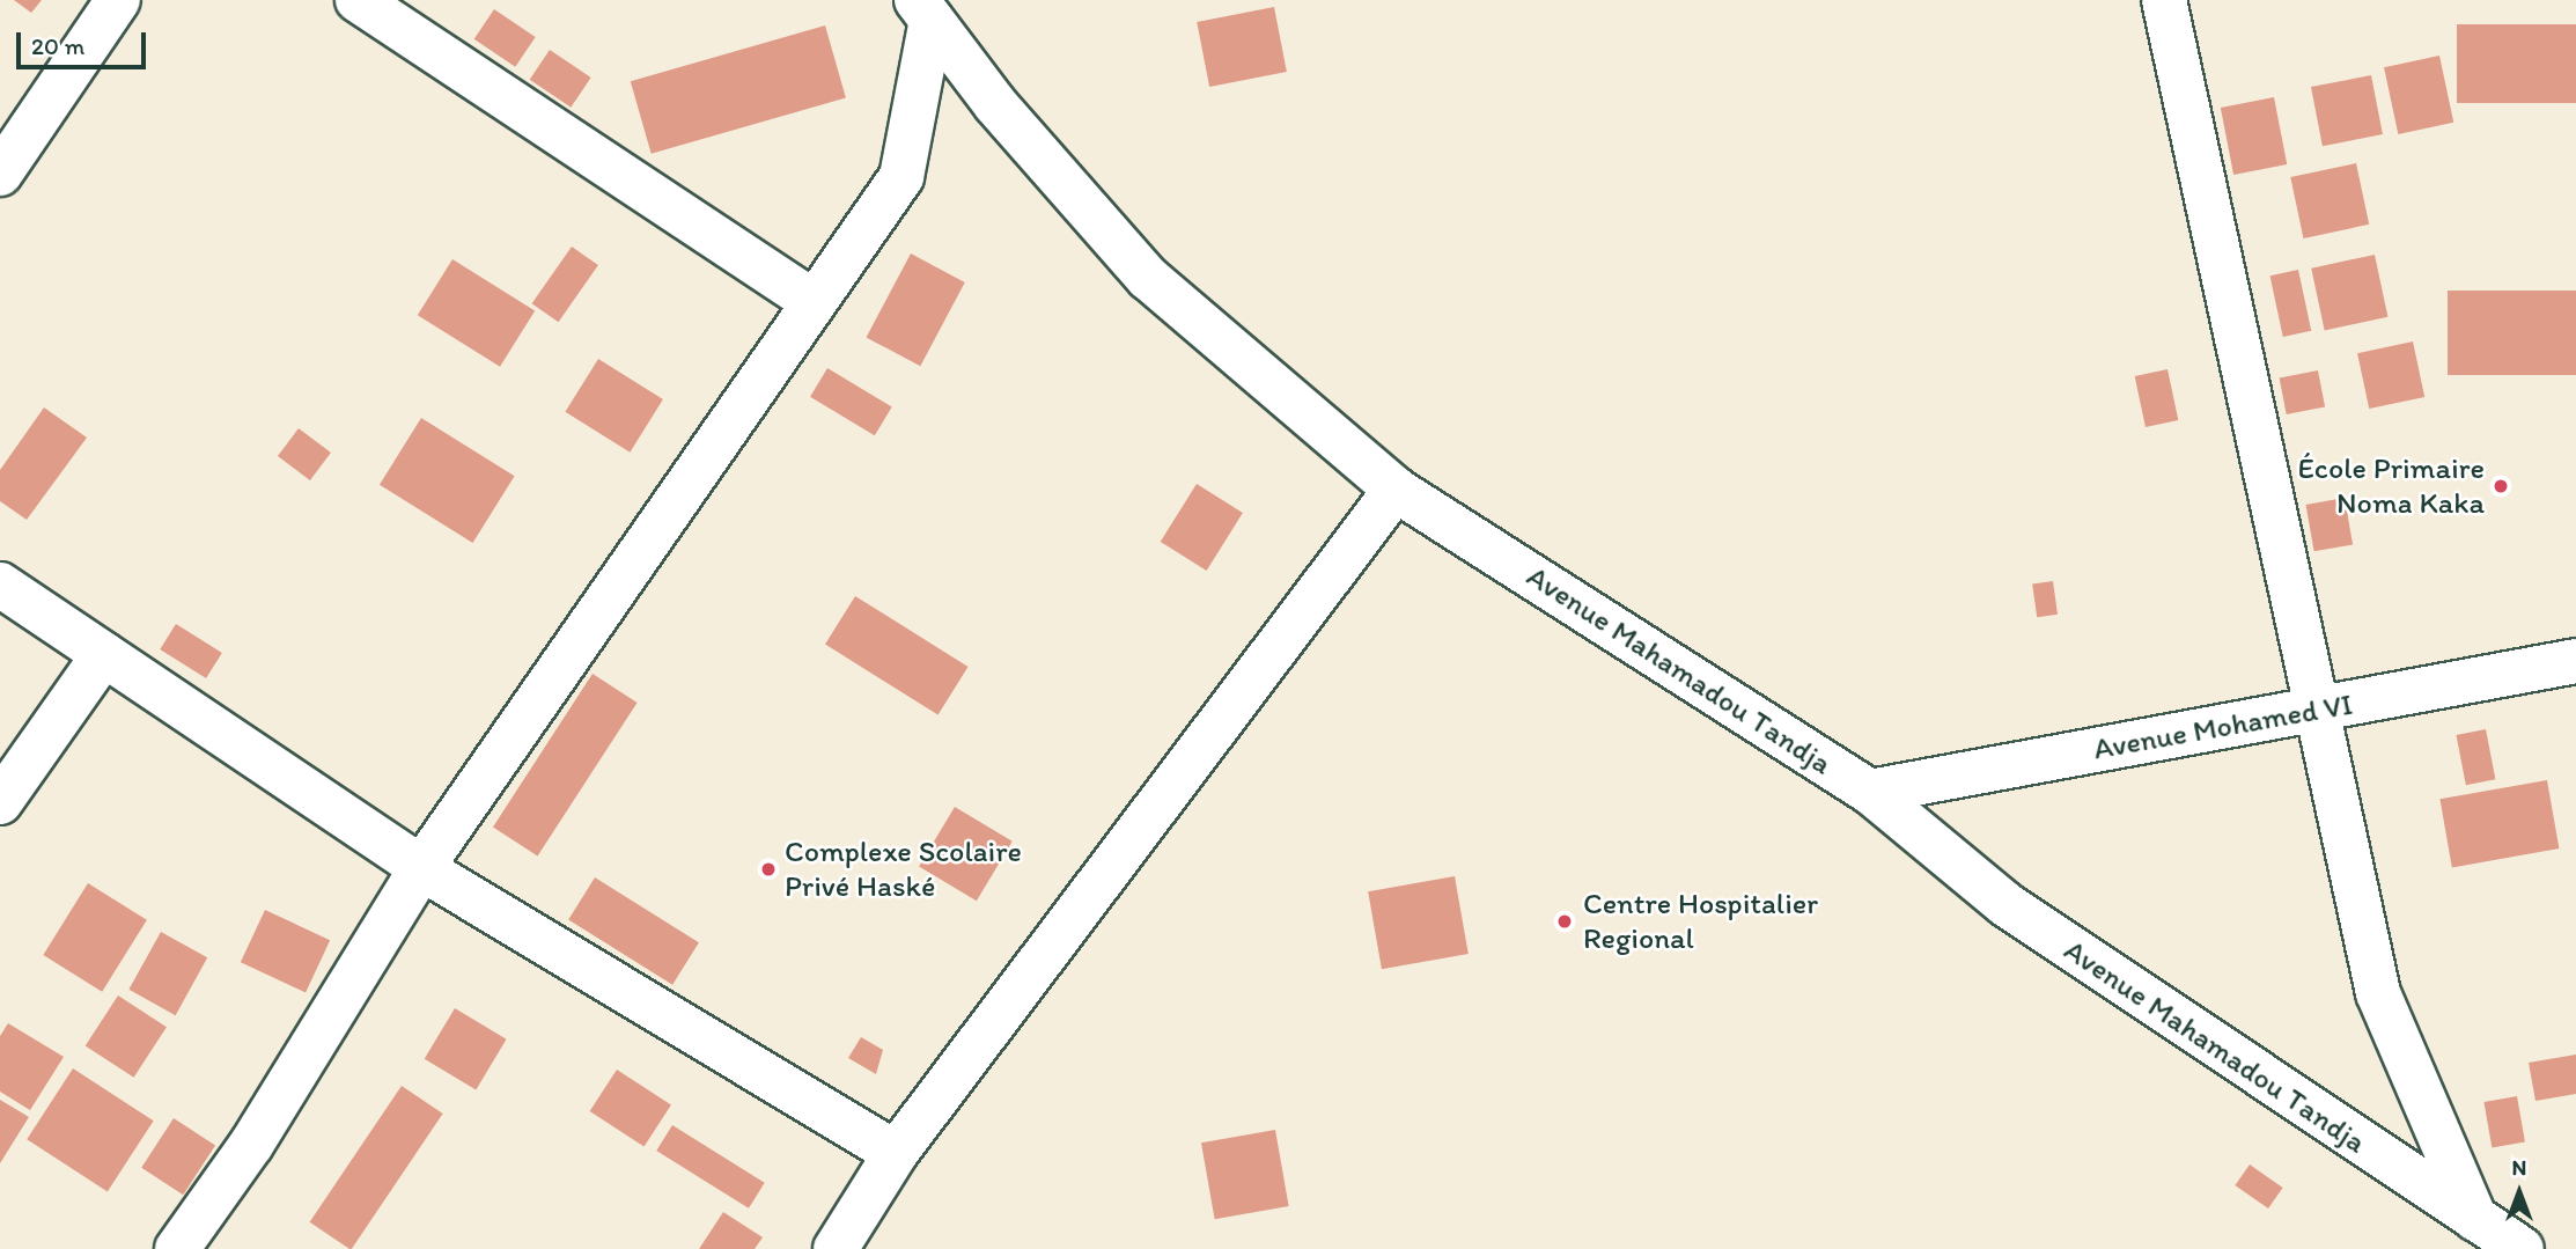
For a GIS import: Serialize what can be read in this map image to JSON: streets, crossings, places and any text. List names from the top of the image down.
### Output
{
  "streets": {
    "street": ["Avenue Mahamadou Tandja", "Avenue Mohamed VI"]
  },
  "crossings": [
    ["Avenue Mahamadou Tandja", "Avenue Mohamed VI"]
  ],
  "places": ["École Primaire Noma Kaka", "Complexe Scolaire Privé Haské", "Centre Hospitalier Regional"],
  "scale_bar": "20 m",
  "north": "top"
}
